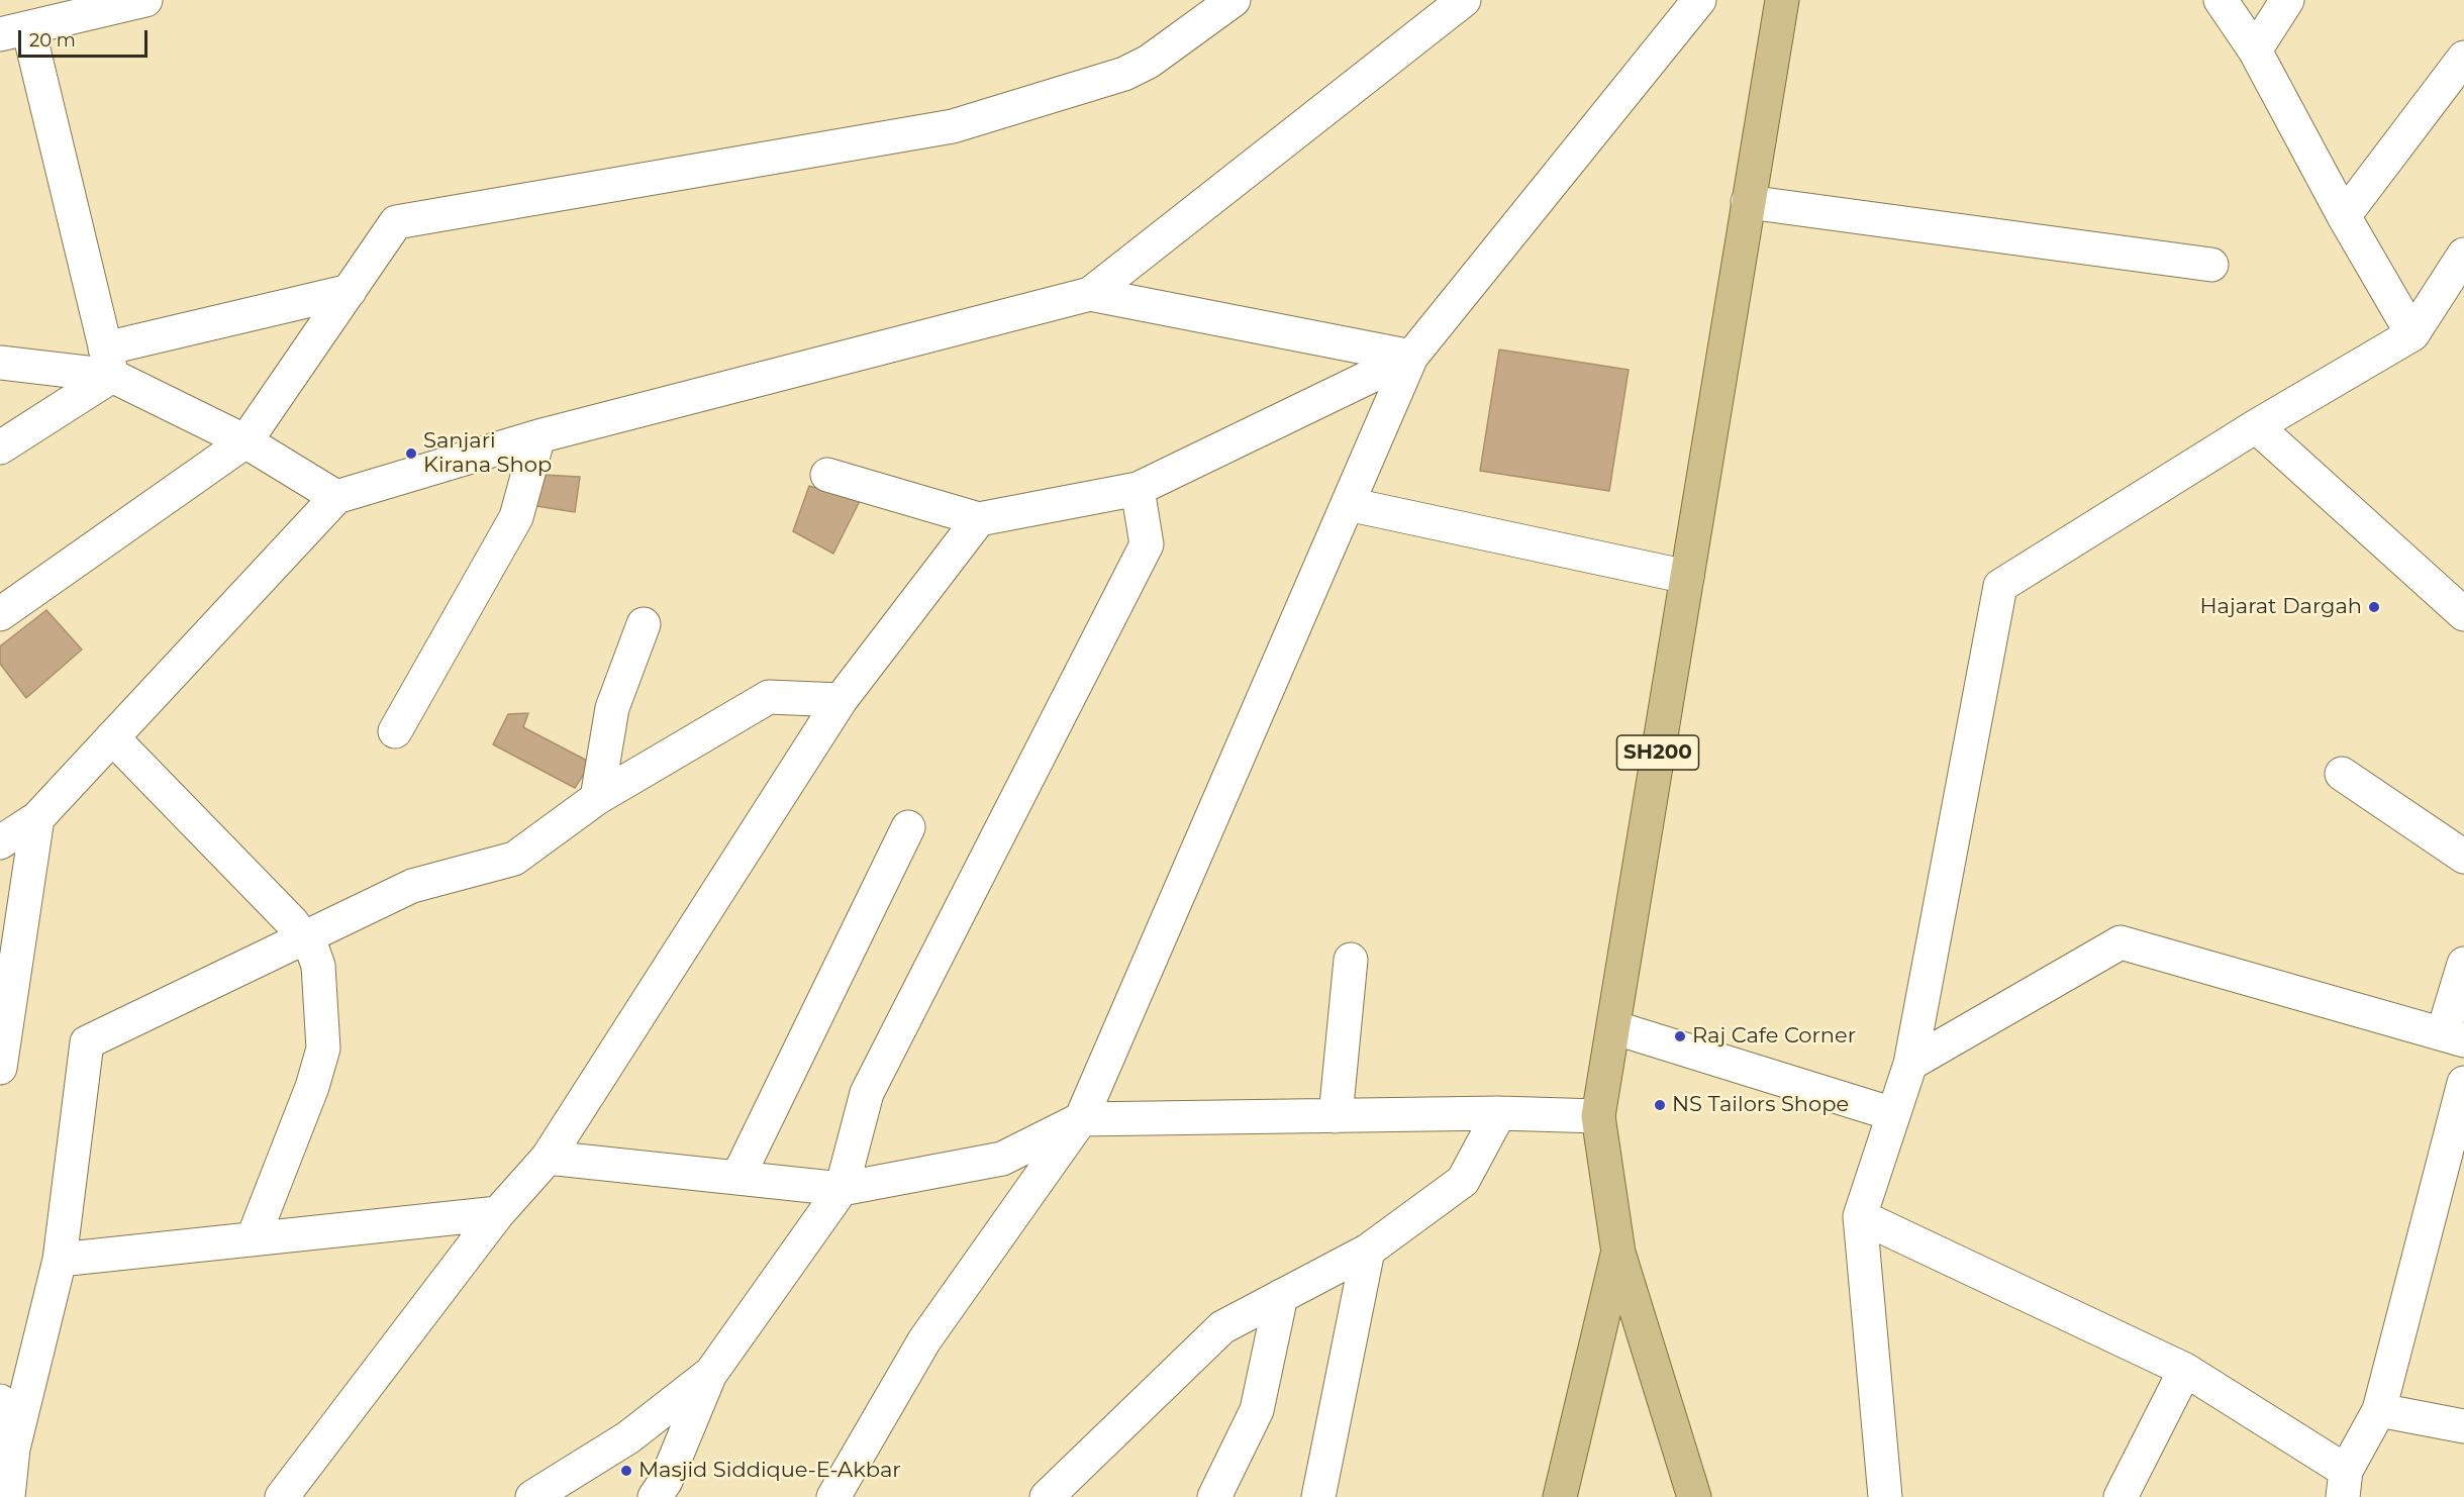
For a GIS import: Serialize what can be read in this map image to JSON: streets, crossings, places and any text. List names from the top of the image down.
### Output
{
  "streets": {
    "main road": ["SH200"]
  },
  "places": [
    "Sanjari Kirana Shop",
    "Hajarat Dargah",
    "Raj Cafe Corner",
    "NS Tailors Shope",
    "Masjid Siddique-E-Akbar"
  ],
  "scale_bar": "20 m"
}
